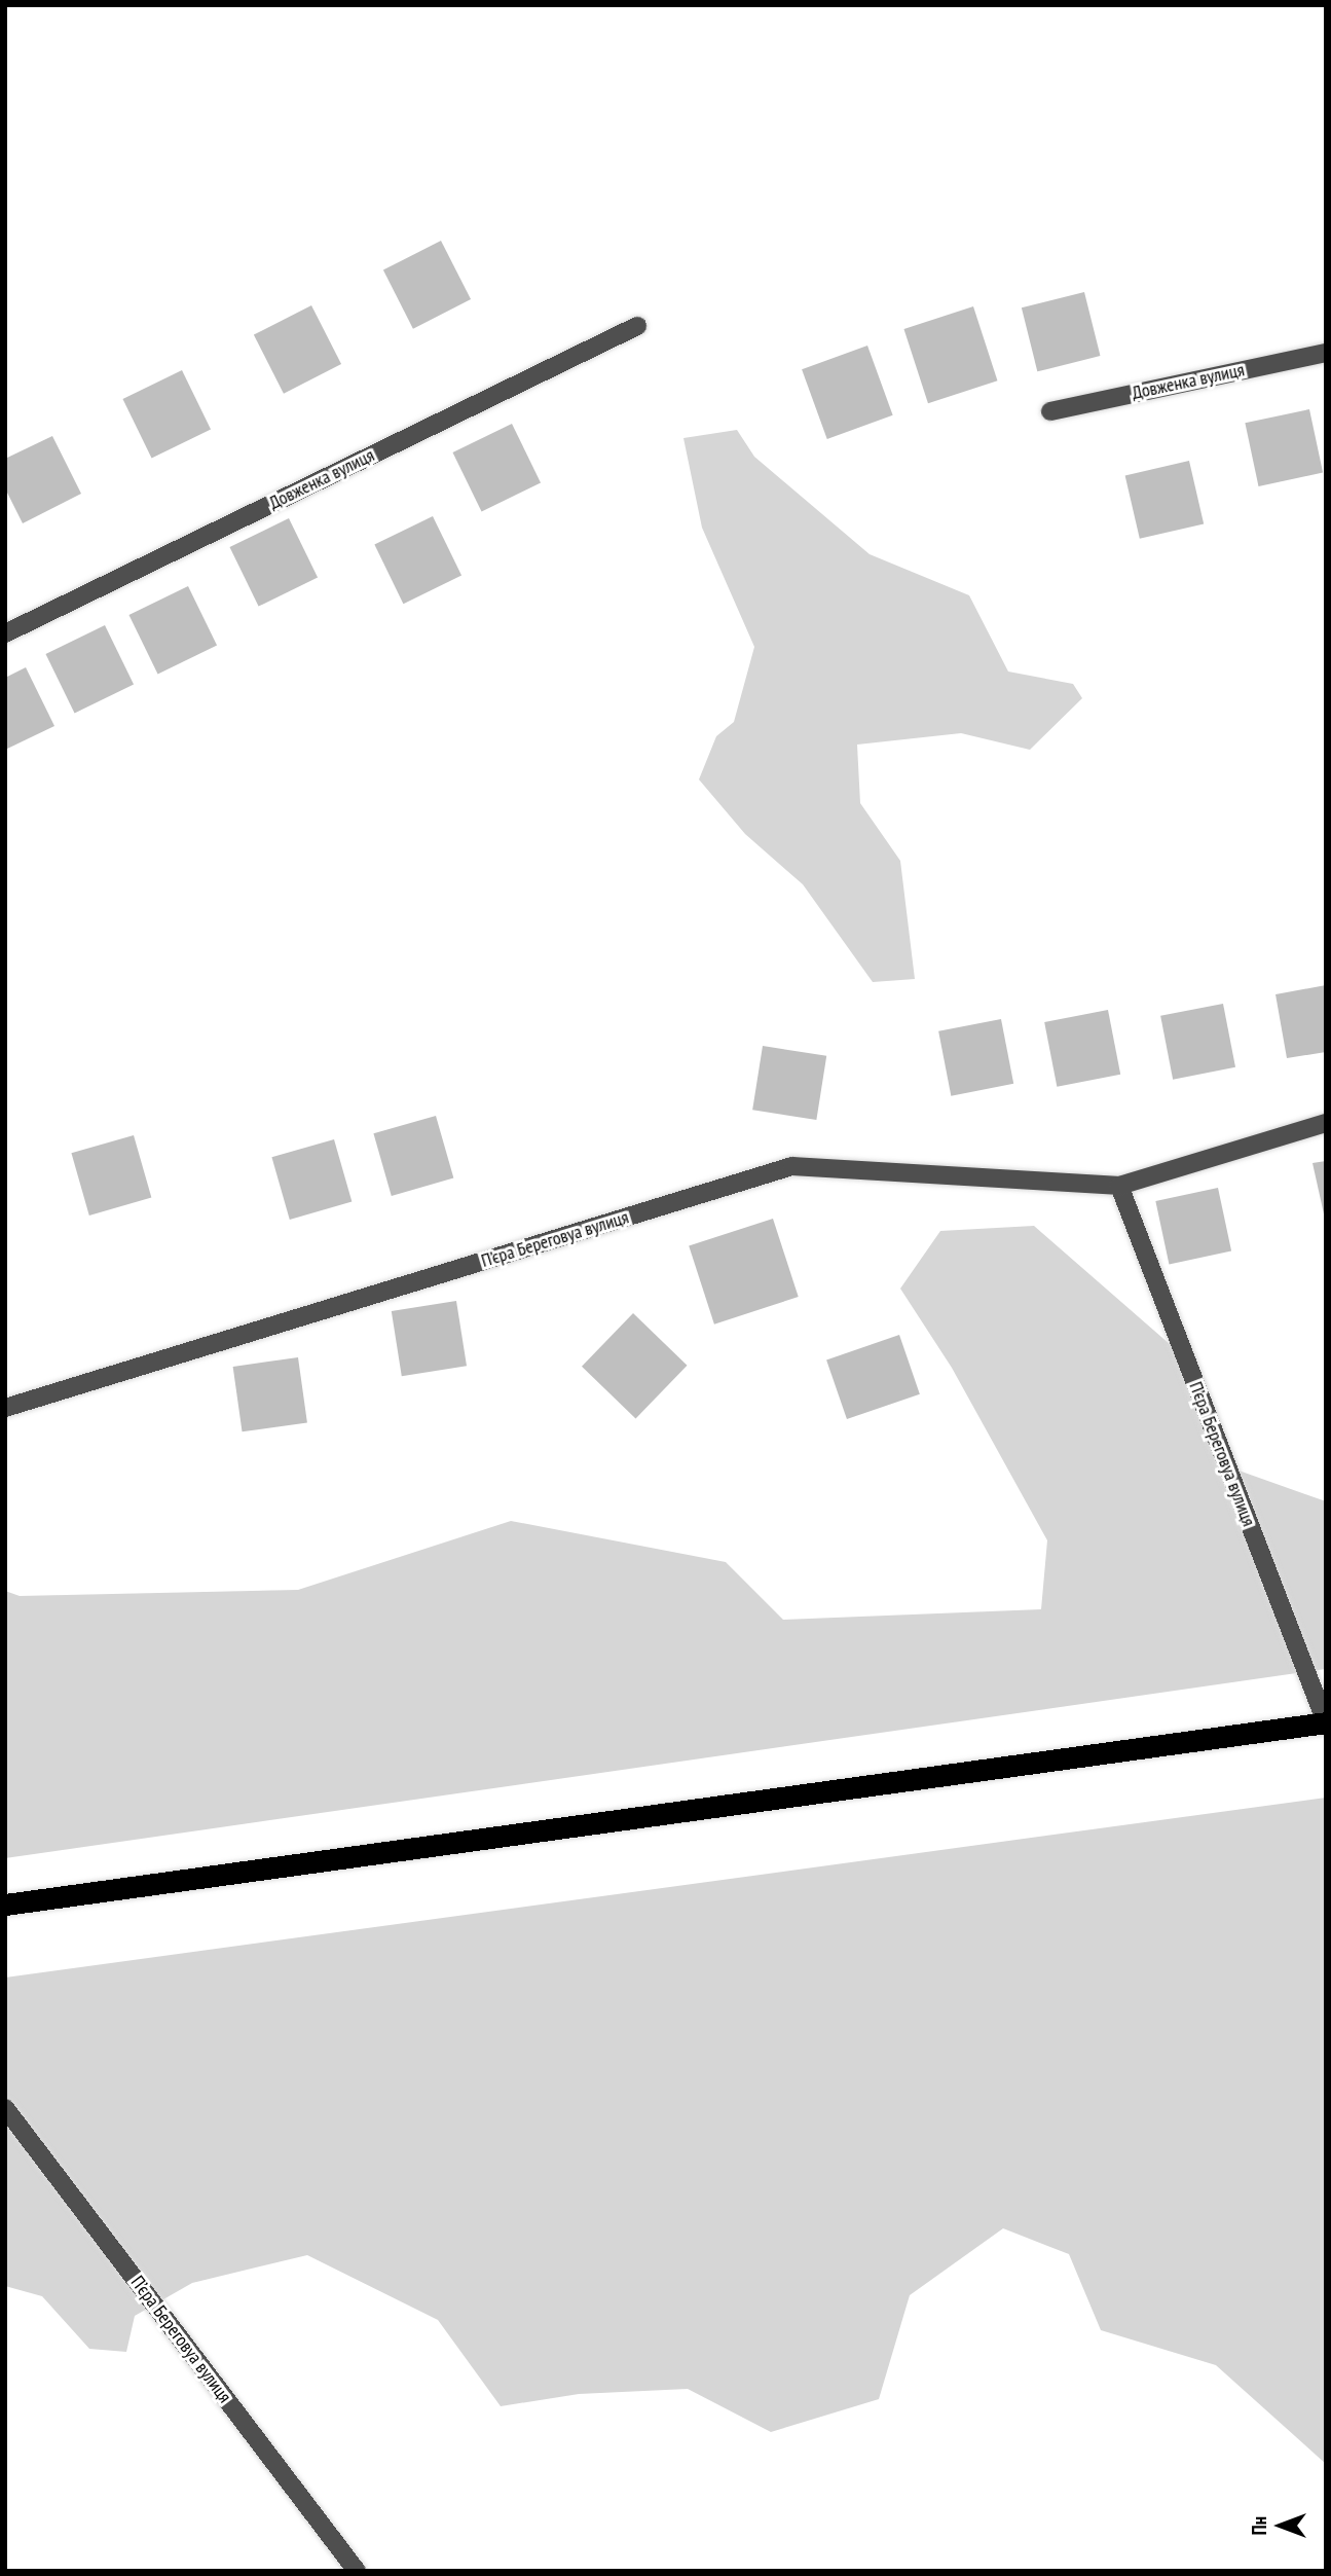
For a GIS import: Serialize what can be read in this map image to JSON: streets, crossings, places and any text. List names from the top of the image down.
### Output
{
  "streets": {
    "street": ["Довженка вулиця", "П’єра Береговуа вулиця"]
  },
  "north": "left"
}
